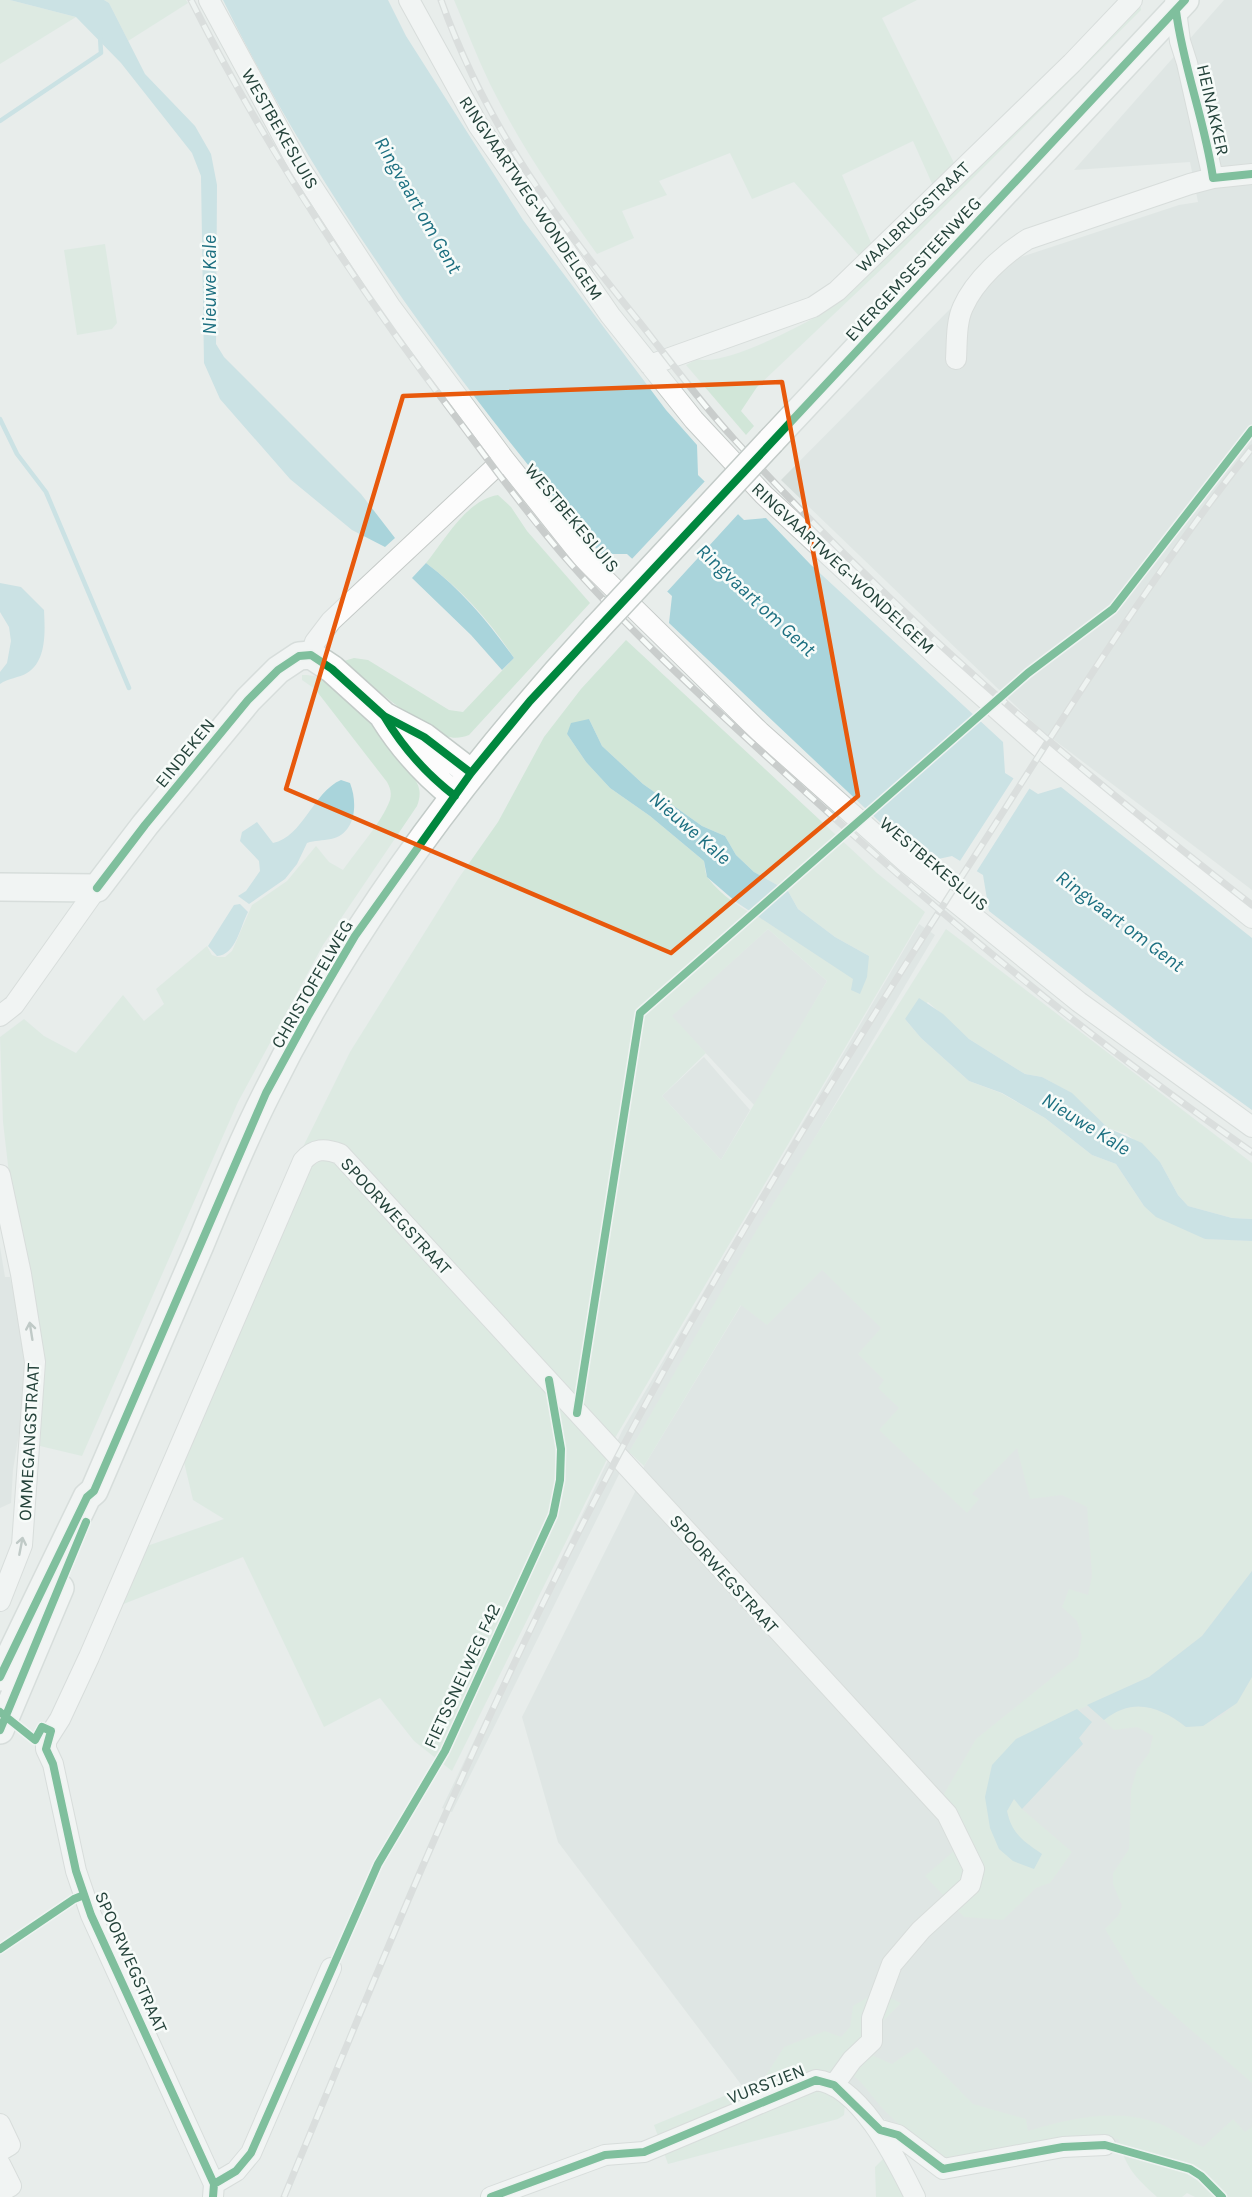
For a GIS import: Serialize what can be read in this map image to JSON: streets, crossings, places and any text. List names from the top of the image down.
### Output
{
  "streets": {
    "main road": ["EVERGEMSESTEENWEG", "EINDEKEN", "CHRISTOFFELWEG"],
    "street": [
      "HEINAKKER",
      "WESTBEKESLUIS",
      "RINGVAARTWEG-WONDELGEM",
      "WAALBRUGSTRAAT",
      "SPOORWEGSTRAAT",
      "OMMEGANGSTRAAT",
      "VURSTJEN"
    ],
    "cycle path": ["FIETSSNELWEG F42"]
  },
  "crossings": [
    ["HEINAKKER", "EVERGEMSESTEENWEG"],
    ["WESTBEKESLUIS", "EINDEKEN"],
    ["RINGVAARTWEG-WONDELGEM", "WAALBRUGSTRAAT"],
    ["EVERGEMSESTEENWEG", "CHRISTOFFELWEG"],
    ["SPOORWEGSTRAAT", "VURSTJEN"]
  ],
  "one_way": ["OMMEGANGSTRAAT"],
  "water": ["Ringvaart om Gent", "Nieuwe Kale"]
}
